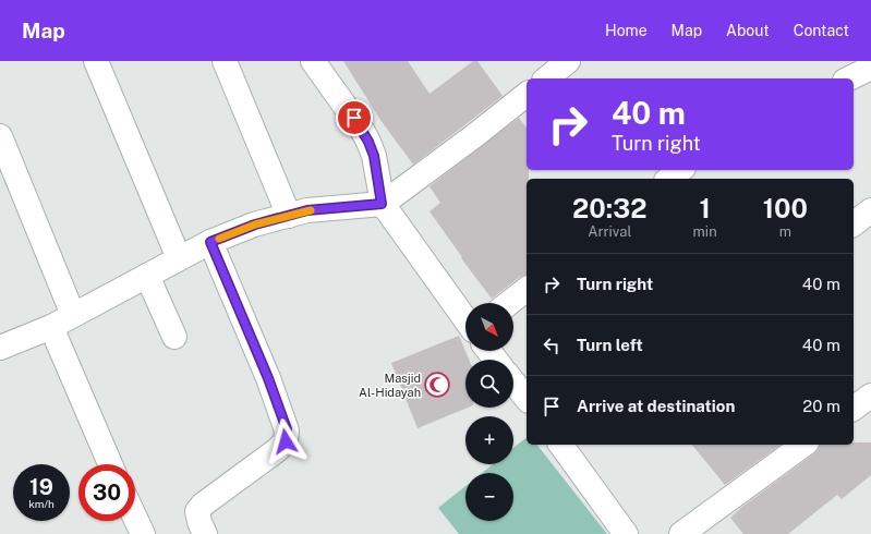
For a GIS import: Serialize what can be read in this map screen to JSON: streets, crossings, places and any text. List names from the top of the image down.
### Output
{
  "places": {
    "mosque": ["Masjid Al-Hidayah"]
  },
  "north": "bottom right",
  "page": {
    "header": "Map",
    "nav": [
      "Home",
      "Map",
      "About",
      "Contact"
    ],
    "turn": ["40 m", "Turn right"],
    "eta": [
      "20:32",
      "Arrival",
      "1",
      "min",
      "100",
      "m"
    ],
    "list": [
      {
        "name": "Turn right",
        "value": "40 m"
      },
      {
        "name": "Turn left",
        "value": "40 m"
      },
      {
        "name": "Arrive at destination",
        "value": "20 m"
      }
    ],
    "map_buttons": ["+", "−"],
    "speed": "19 km/h",
    "limit": "30"
  }
}
